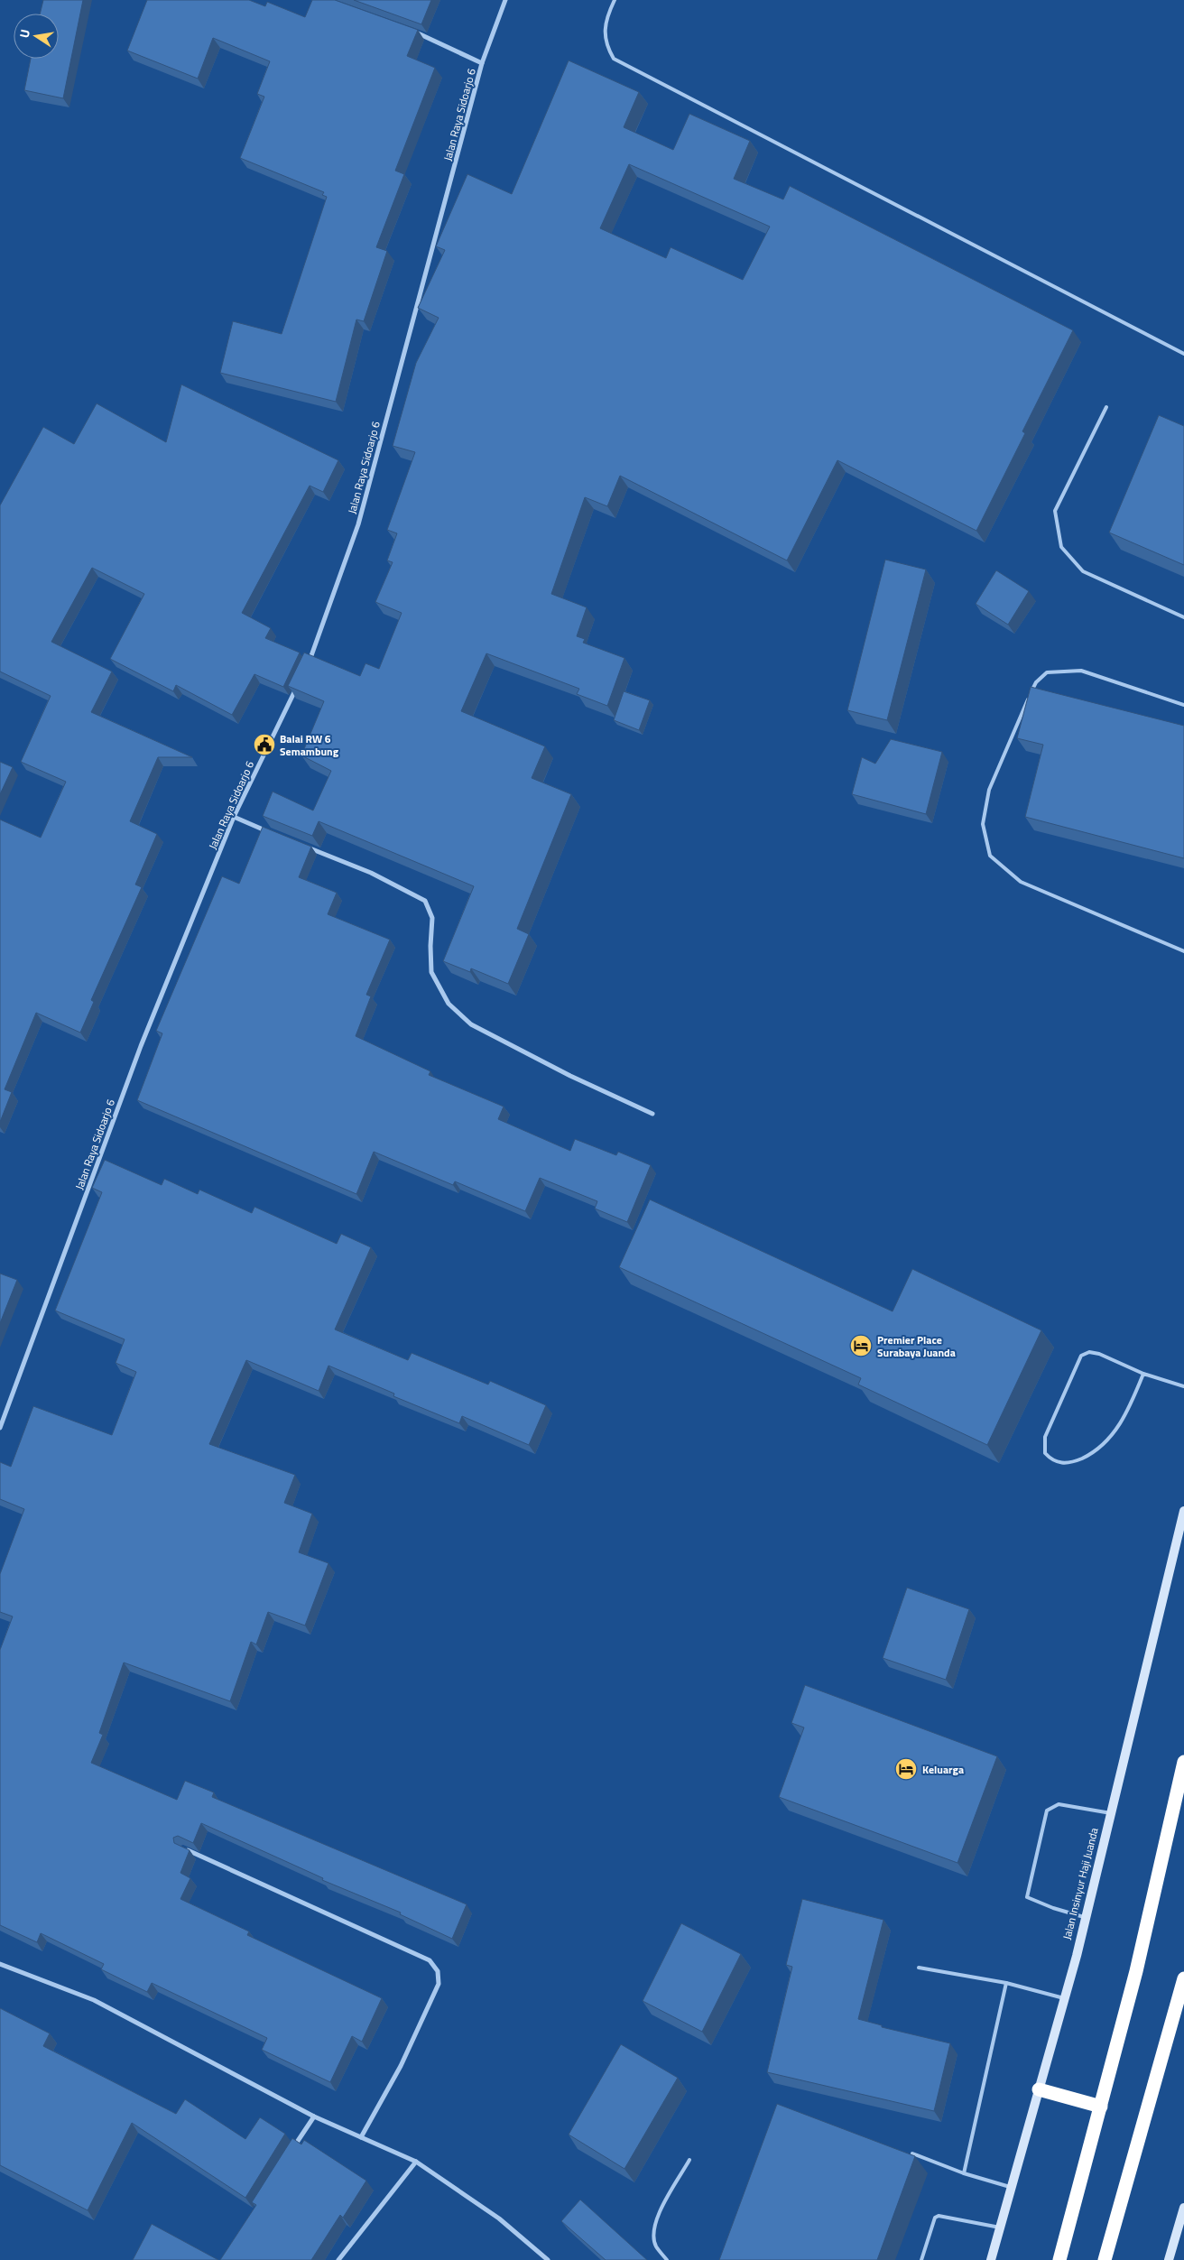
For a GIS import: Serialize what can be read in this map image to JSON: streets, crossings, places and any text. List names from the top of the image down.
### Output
{
  "streets": {
    "street": ["Jalan Raya Sidoarjo 6", "Jalan Insinyur Haji Juanda"]
  },
  "places": {
    "public building": ["Balai RW 6 Semambung"],
    "hotel": ["Premier Place Surabaya Juanda", "Keluarga"]
  },
  "north": "left"
}
